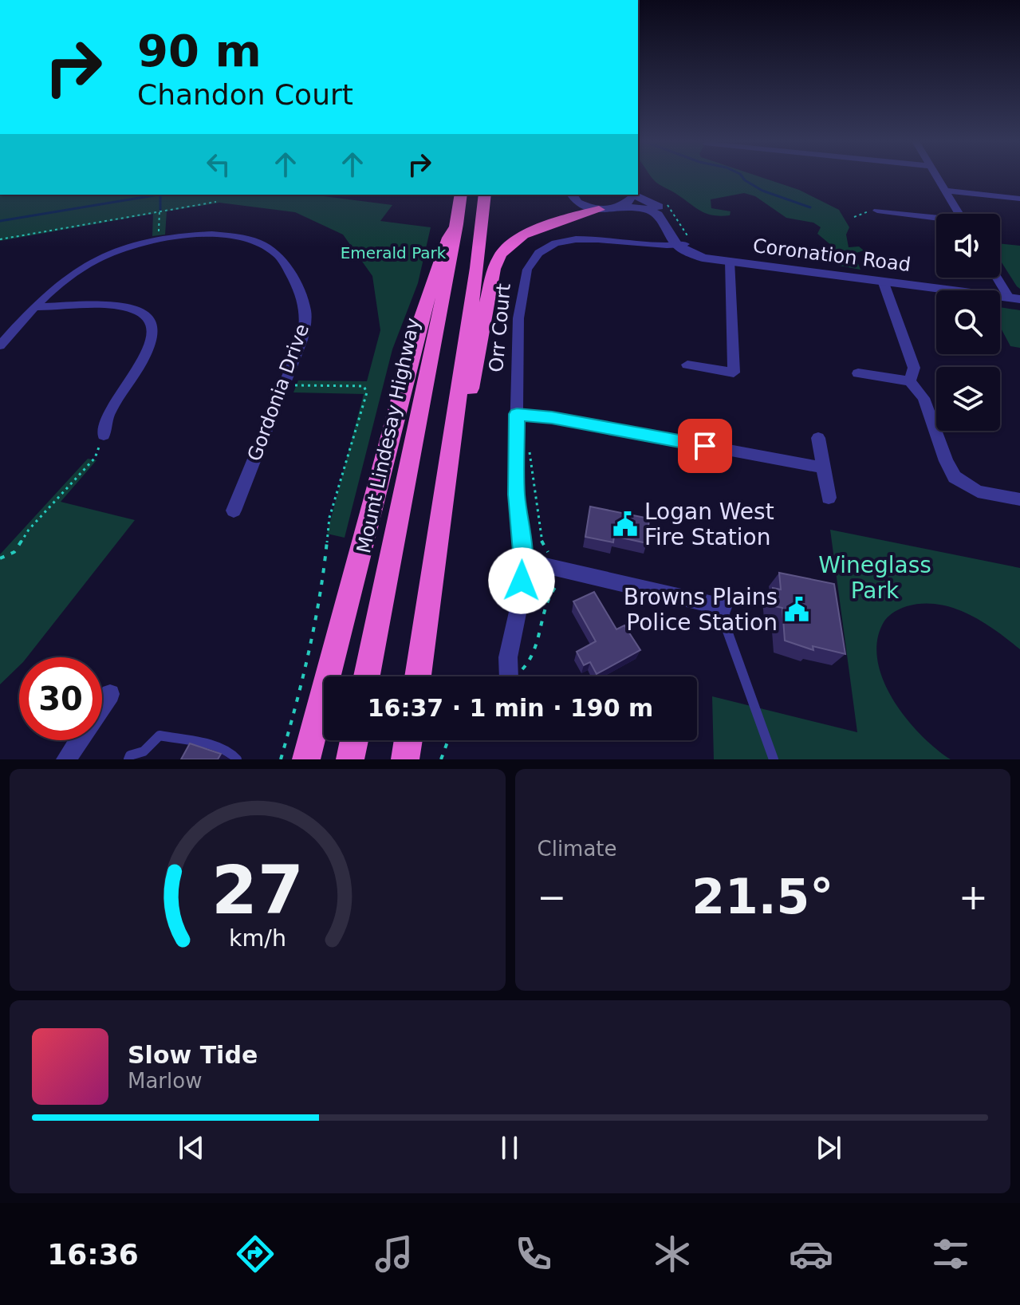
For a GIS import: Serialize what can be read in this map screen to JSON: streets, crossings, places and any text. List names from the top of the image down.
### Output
{
  "streets": {
    "highway": ["Mount Lindesay Highway"],
    "street": ["Coronation Road", "Orr Court", "Gordonia Drive"]
  },
  "crossings": [
    ["Coronation Road", "Orr Court"]
  ],
  "parks": ["Emerald Park", "Wineglass Park"],
  "places": {
    "public building": ["Logan West Fire Station", "Browns Plains Police Station"]
  },
  "page": {
    "turn": ["90 m", "Chandon Court"],
    "limit": "30",
    "trip": "16:37 · 1 min · 190 m",
    "tile": "Climate",
    "heat": ["−", "21.5°", "+"],
    "song": ["Slow Tide", "Marlow"],
    "tabs": "16:36",
    "gauge": ["27", "km/h"]
  }
}
